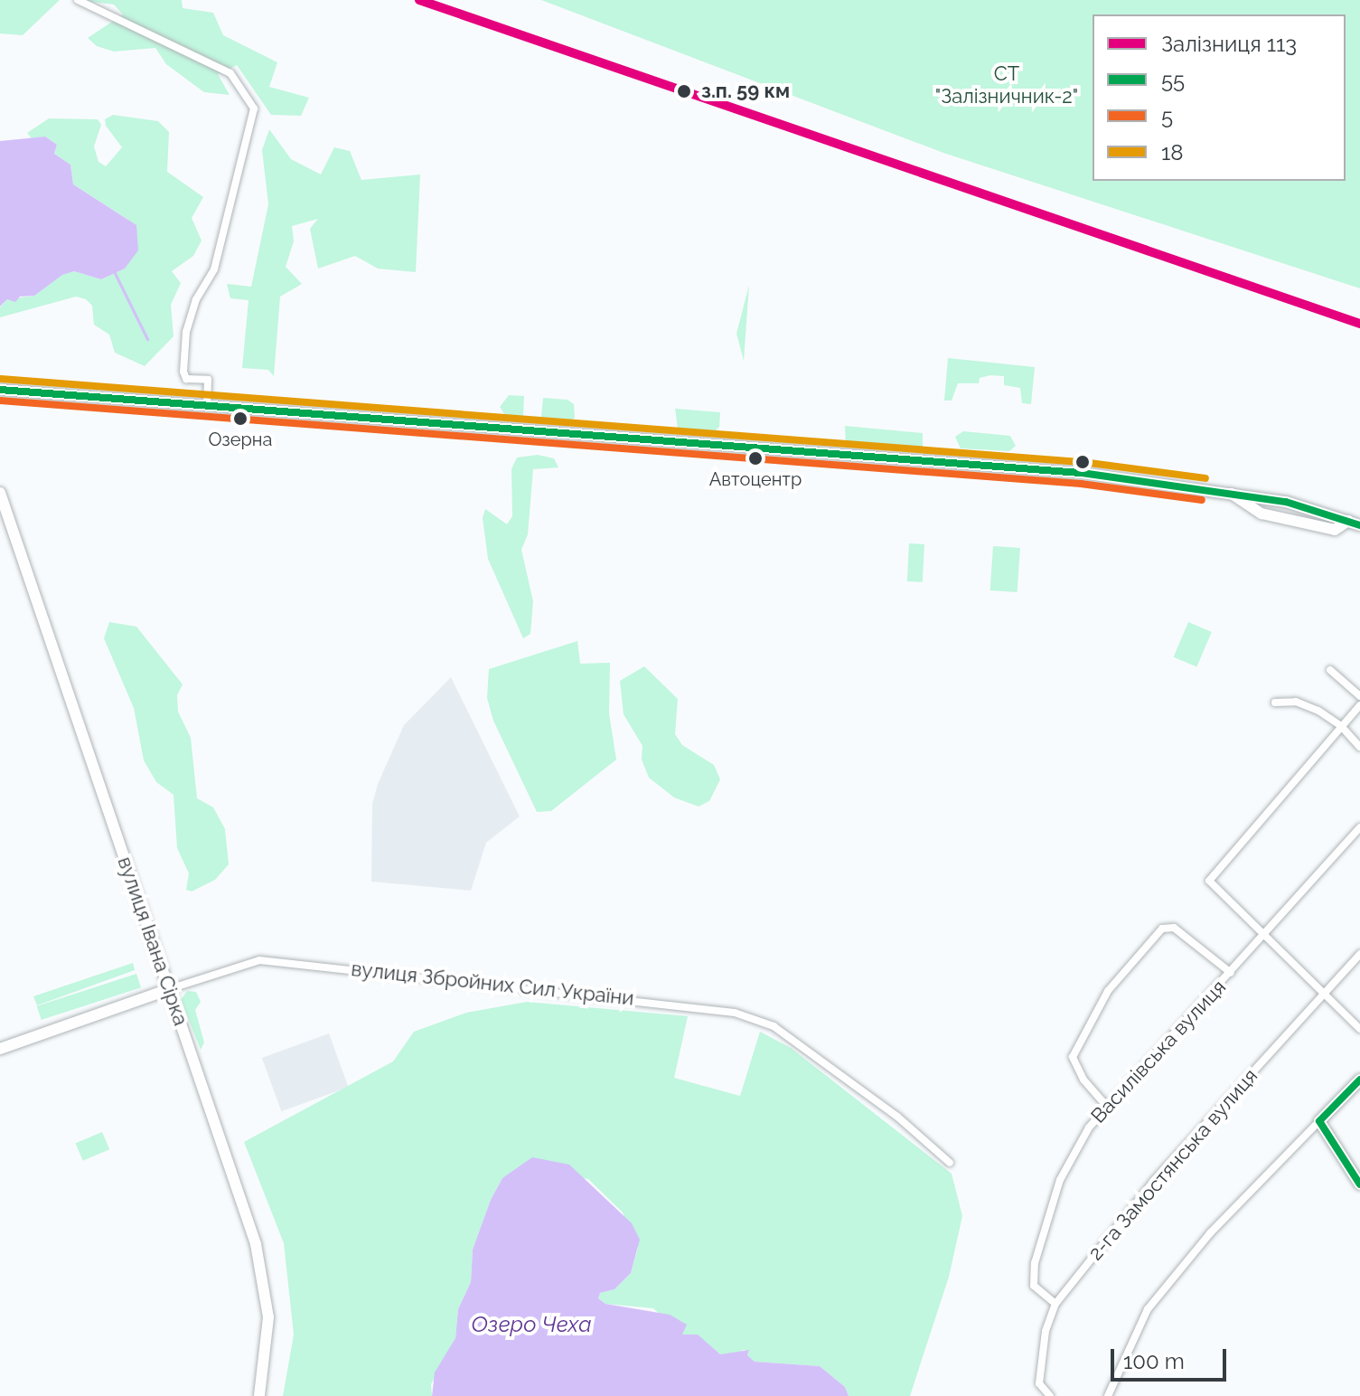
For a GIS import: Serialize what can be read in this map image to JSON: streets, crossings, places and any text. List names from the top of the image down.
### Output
{
  "streets": {
    "main road": ["вулиця Івана Сірка", "вулиця Збройних Сил України"],
    "street": ["Василівська вулиця", "2-га Замостянська вулиця"]
  },
  "crossings": [
    ["вулиця Івана Сірка", "вулиця Збройних Сил України"],
    ["Василівська вулиця", "2-га Замостянська вулиця"]
  ],
  "water": ["Озеро Чеха"],
  "parks": ["СТ \"Залізничник-2\""],
  "places": ["з.п. 59 км", "Озерна", "Автоцентр"],
  "lines": [
    "rail line 113",
    "transit line 18",
    "transit line 55",
    "transit line 5"
  ],
  "legend": [
    "Залізниця 113",
    "55",
    "5",
    "18"
  ],
  "scale_bar": "100 m"
}
